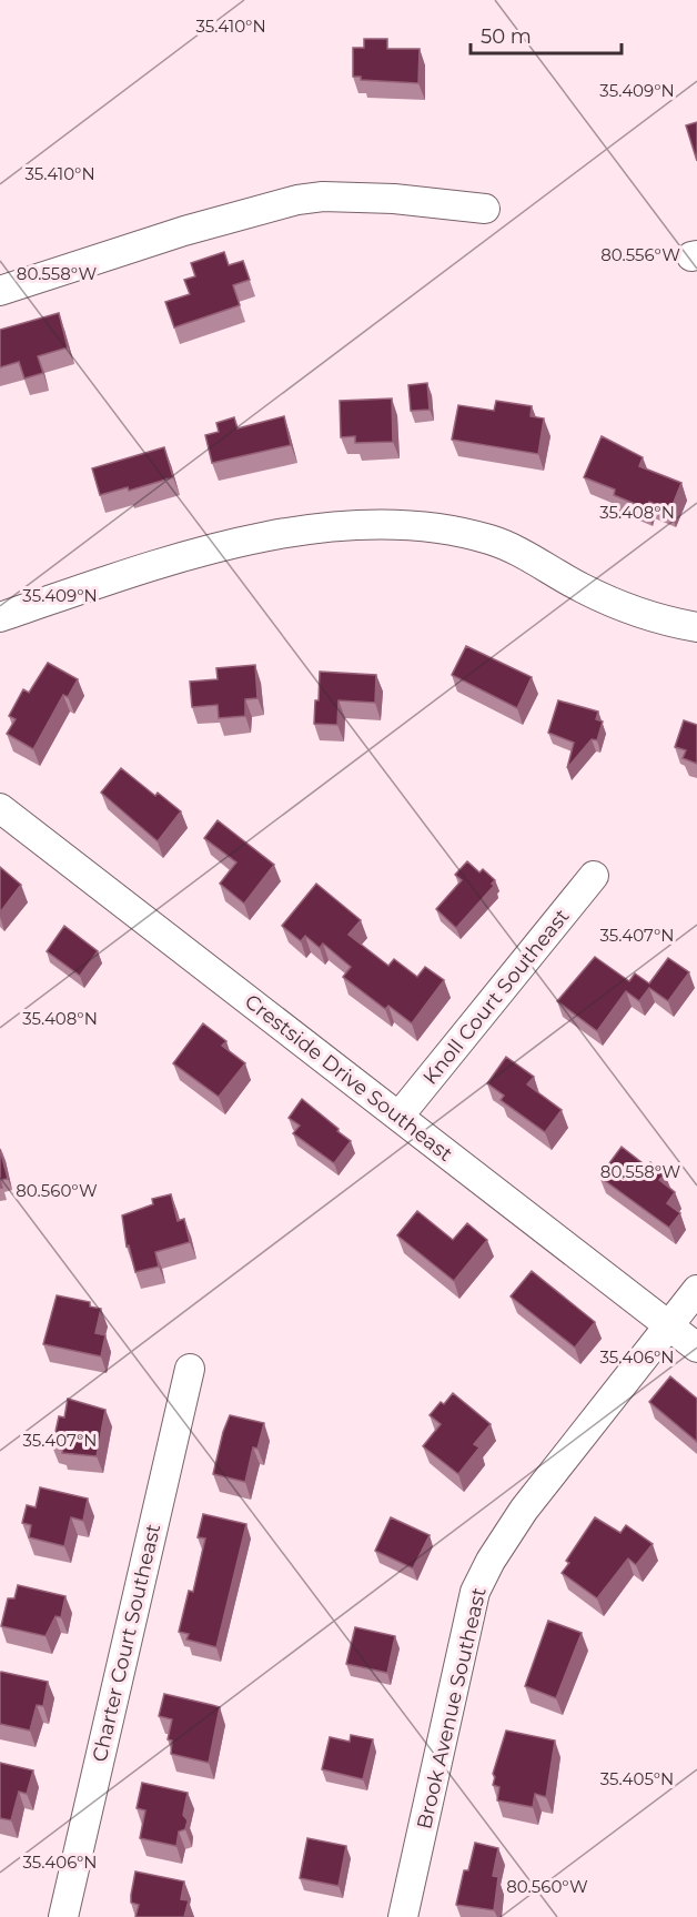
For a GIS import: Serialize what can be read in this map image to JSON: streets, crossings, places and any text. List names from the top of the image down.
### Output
{
  "streets": {
    "street": [
      "Knoll Court Southeast",
      "Crestside Drive Southeast",
      "Charter Court Southeast",
      "Brook Avenue Southeast"
    ]
  },
  "crossings": [
    ["Knoll Court Southeast", "Crestside Drive Southeast"],
    ["Crestside Drive Southeast", "Brook Avenue Southeast"]
  ],
  "scale_bar": "50 m",
  "coordinates": [
    "35.410°N",
    "35.409°N",
    "80.556°W",
    "80.558°W",
    "35.408°N",
    "35.407°N",
    "80.560°W",
    "35.406°N",
    "35.405°N"
  ]
}
